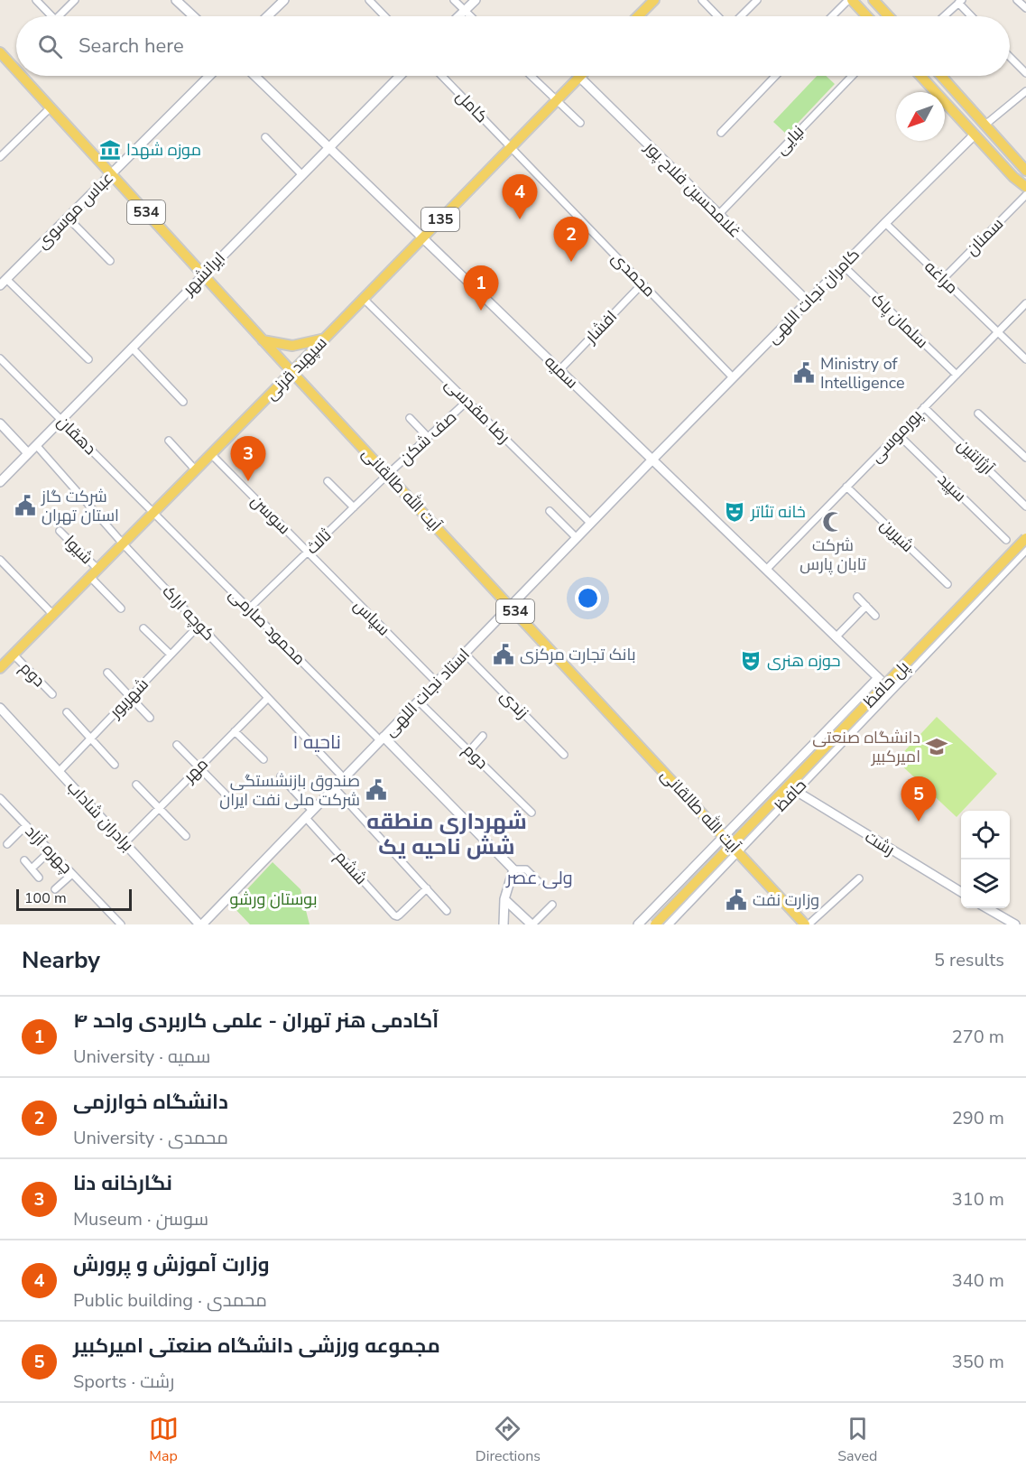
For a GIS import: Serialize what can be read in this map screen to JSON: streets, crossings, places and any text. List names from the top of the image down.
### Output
{
  "streets": {
    "main road": [
      "غلامحسین فلاح‌ پور",
      "عباس موسوی",
      "534",
      "135",
      "ایرانشهر",
      "کامران نجات اللهی",
      "سپهبد قرنی",
      "سمیه",
      "آیت الله طالقانی",
      "محمود صارمی",
      "پل حافظ",
      "استاد نجات اللهی",
      "حافظ",
      "برادران شاداب",
      "رشت"
    ],
    "street": [
      "کامل",
      "نیایی",
      "سمنان",
      "محمدی",
      "مراغه",
      "سلمان پاک",
      "افشار",
      "رضا مقدسی",
      "دهقان",
      "پورموسی",
      "صف شکن",
      "آرژانتین",
      "سپید",
      "سوسن",
      "شیرین",
      "ثالث",
      "شیوا",
      "کوچه اراک",
      "سپاس",
      "دوم",
      "شهریور",
      "زندی",
      "مهر",
      "چهره آزاد",
      "ششم"
    ]
  },
  "crossings": [
    ["کامل", "محمدی"],
    ["کامل", "سپهبد قرنی"],
    ["نیایی", "غلامحسین فلاح‌ پور"],
    ["غلامحسین فلاح‌ پور", "کامران نجات اللهی"],
    ["غلامحسین فلاح‌ پور", "سپهبد قرنی"],
    ["عباس موسوی", "آیت الله طالقانی"],
    ["سمنان", "مراغه"],
    ["ایرانشهر", "سمیه"],
    ["ایرانشهر", "دهقان"],
    ["ایرانشهر", "آیت الله طالقانی"],
    ["ایرانشهر", "کوچه اراک"],
    ["محمدی", "کامران نجات اللهی"],
    ["محمدی", "افشار"],
    ["محمدی", "سپهبد قرنی"],
    ["مراغه", "کامران نجات اللهی"],
    ["مراغه", "پورموسی"],
    ["کامران نجات اللهی", "سلمان پاک"],
    ["کامران نجات اللهی", "سمیه"],
    ["کامران نجات اللهی", "استاد نجات اللهی"],
    ["سلمان پاک", "پورموسی"],
    ["افشار", "سمیه"],
    ["سپهبد قرنی", "سمیه"],
    ["سپهبد قرنی", "رضا مقدسی"],
    ["سپهبد قرنی", "دهقان"],
    ["سپهبد قرنی", "آیت الله طالقانی"],
    ["سپهبد قرنی", "سوسن"],
    ["سپهبد قرنی", "شیوا"],
    ["سپهبد قرنی", "کوچه اراک"],
    ["سپهبد قرنی", "محمود صارمی"],
    ["سپهبد قرنی", "دوم"],
    ["سمیه", "پورموسی"],
    ["سمیه", "استاد نجات اللهی"],
    ["سمیه", "حافظ"],
    ["رضا مقدسی", "صف شکن"],
    ["رضا مقدسی", "استاد نجات اللهی"],
    ["دهقان", "محمود صارمی"],
    ["پورموسی", "آرژانتین"],
    ["پورموسی", "سپید"],
    ["پورموسی", "شیرین"],
    ["صف شکن", "آیت الله طالقانی"],
    ["صف شکن", "ثالث"],
    ["آیت الله طالقانی", "ثالث"],
    ["آیت الله طالقانی", "استاد نجات اللهی"],
    ["آیت الله طالقانی", "حافظ"],
    ["سوسن", "ثالث"],
    ["سوسن", "سپاس"],
    ["ثالث", "سپاس"],
    ["ثالث", "محمود صارمی"],
    ["کوچه اراک", "استاد نجات اللهی"],
    ["کوچه اراک", "شهریور"],
    ["کوچه اراک", "مهر"],
    ["سپاس", "استاد نجات اللهی"],
    ["محمود صارمی", "استاد نجات اللهی"],
    ["دوم", "استاد نجات اللهی"],
    ["استاد نجات اللهی", "زندی"],
    ["استاد نجات اللهی", "برادران شاداب"],
    ["استاد نجات اللهی", "ششم"],
    ["شهریور", "برادران شاداب"],
    ["مهر", "برادران شاداب"],
    ["حافظ", "رشت"]
  ],
  "districts": ["ناحیه ۱", "شهرداری منطقه شش ناحیه یک", "ولی عصر"],
  "parks": ["بوستان ورشو"],
  "places": {
    "museum": ["موزه شهدا"],
    "public building": [
      "Ministry of Intelligence",
      "شرکت گاز استان تهران",
      "بانک تجارت مرکزی",
      "صندوق بازنشستگی شرکت ملی نفت ایران",
      "وزارت نفت"
    ],
    "theatre": ["خانه تئاتر", "حوزه هنری"],
    "mosque": ["شرکت تابان پارس"],
    "school or university": ["دانشگاه صنعتی امیرکبیر"]
  },
  "scale_bar": "100 m",
  "north": "bottom left",
  "page": {
    "search": "Search here",
    "pins": [
      "4",
      "2",
      "1",
      "3",
      "5"
    ],
    "scale": "100 m",
    "heading": ["Nearby", "5 results"],
    "list": [
      {
        "mark": "1",
        "name": "آکادمی هنر تهران - علمی کاربردی واحد ۴",
        "note": "University · سمیه",
        "value": "270 m"
      },
      {
        "mark": "2",
        "name": "دانشگاه خوارزمی",
        "note": "University · محمدی",
        "value": "290 m"
      },
      {
        "mark": "3",
        "name": "نگارخانه دنا",
        "note": "Museum · سوسن",
        "value": "310 m"
      },
      {
        "mark": "4",
        "name": "وزارت آموزش و پرورش",
        "note": "Public building · محمدی",
        "value": "340 m"
      },
      {
        "mark": "5",
        "name": "مجموعه ورزشی دانشگاه صنعتی امیرکبیر",
        "note": "Sports · رشت",
        "value": "350 m"
      }
    ],
    "nav": ["Map", "Directions", "Saved"]
  }
}
